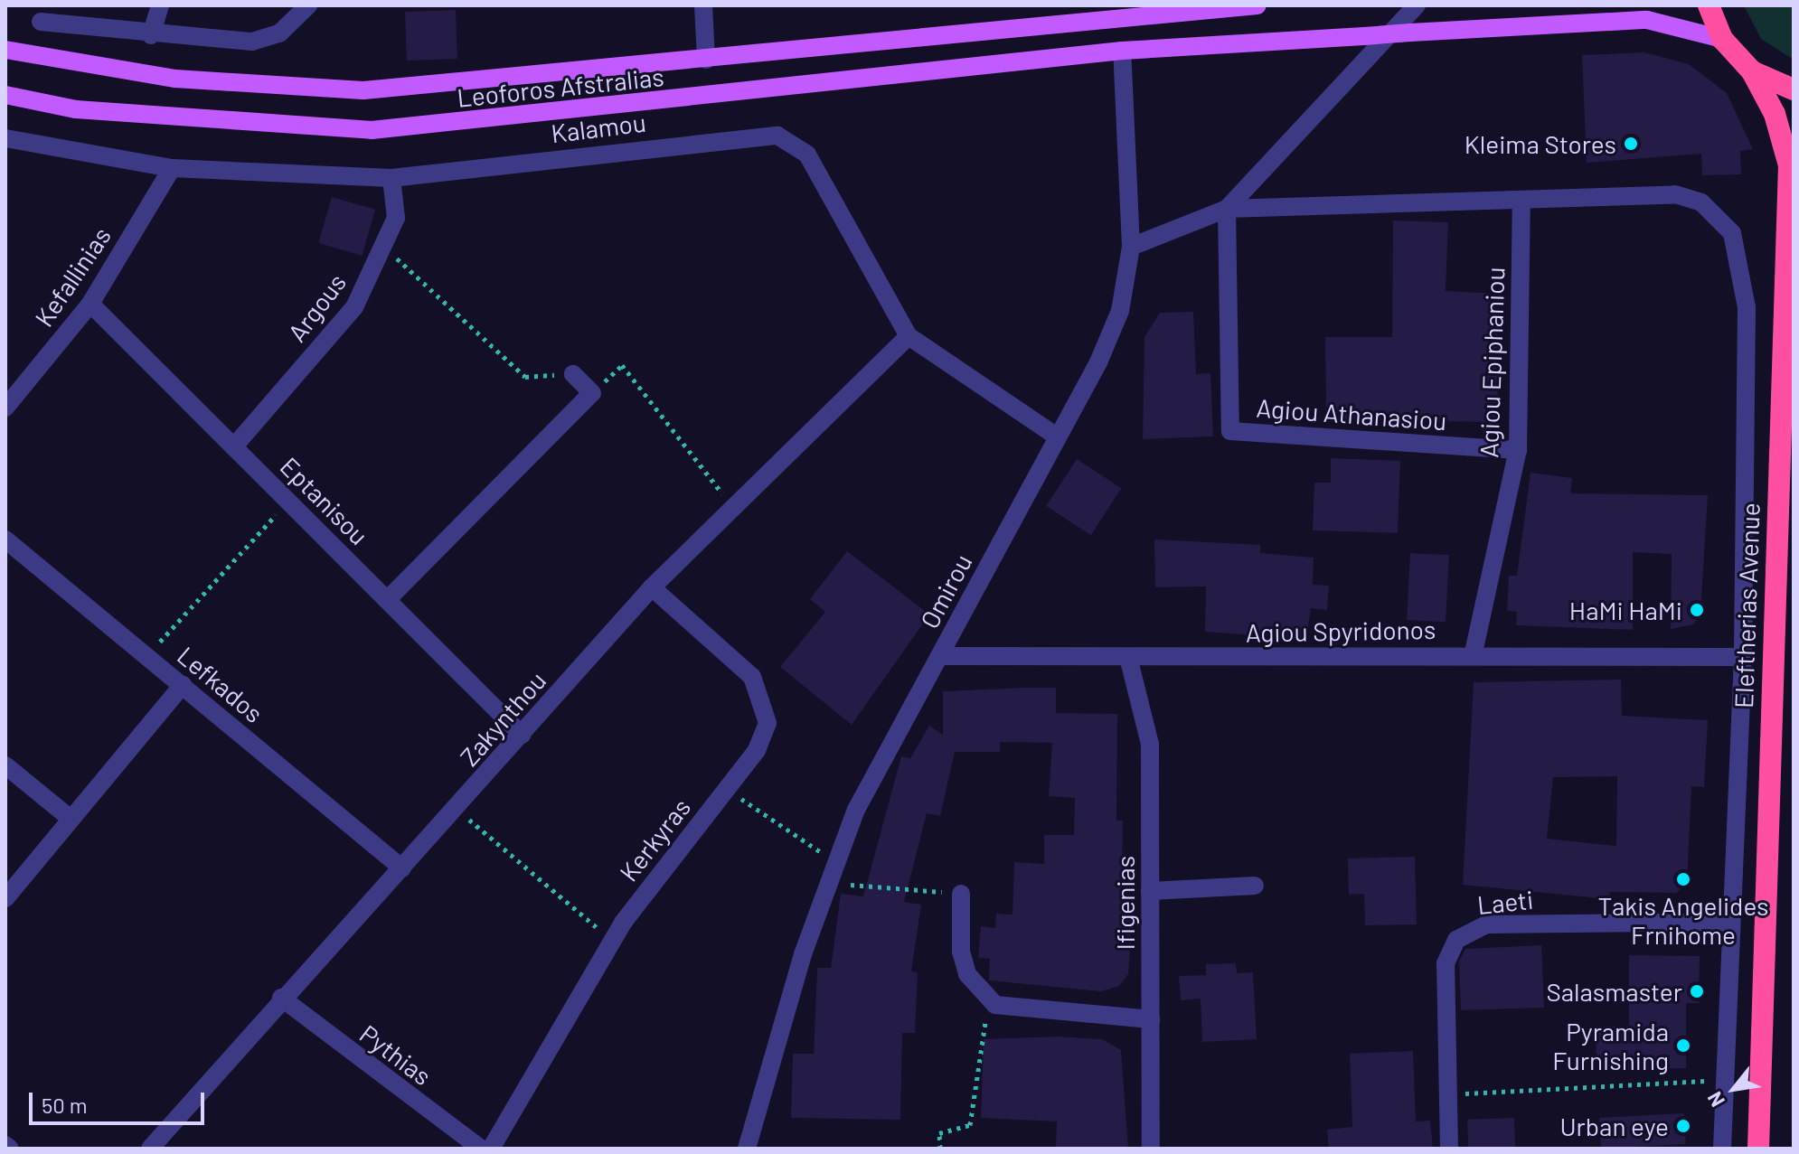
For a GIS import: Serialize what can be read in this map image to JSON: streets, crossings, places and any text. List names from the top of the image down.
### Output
{
  "streets": {
    "highway": ["Eleftherias Avenue"],
    "main road": ["Leoforos Afstralias"],
    "street": [
      "Kalamou",
      "Kefallinias",
      "Argous",
      "Agiou Epiphaniou",
      "Agiou Athanasiou",
      "Eptanisou",
      "Omirou",
      "Agiou Spyridonos",
      "Lefkados",
      "Zakynthou",
      "Kerkyras",
      "Laeti",
      "Ifigenias",
      "Pythias"
    ]
  },
  "crossings": [
    ["Leoforos Afstralias", "Omirou"],
    ["Kalamou", "Kefallinias"],
    ["Kalamou", "Argous"],
    ["Kalamou", "Omirou"],
    ["Kalamou", "Zakynthou"],
    ["Kefallinias", "Eptanisou"],
    ["Argous", "Eptanisou"],
    ["Agiou Epiphaniou", "Agiou Athanasiou"],
    ["Agiou Epiphaniou", "Agiou Spyridonos"],
    ["Eptanisou", "Zakynthou"],
    ["Omirou", "Agiou Spyridonos"],
    ["Agiou Spyridonos", "Ifigenias"],
    ["Lefkados", "Zakynthou"],
    ["Zakynthou", "Kerkyras"],
    ["Zakynthou", "Pythias"]
  ],
  "places": [
    "Kleima Stores",
    "HaMi HaMi",
    "Takis Angelides Frnihome",
    "Salasmaster",
    "Pyramida Furnishing",
    "Urban eye"
  ],
  "scale_bar": "50 m",
  "north": "bottom left"
}
